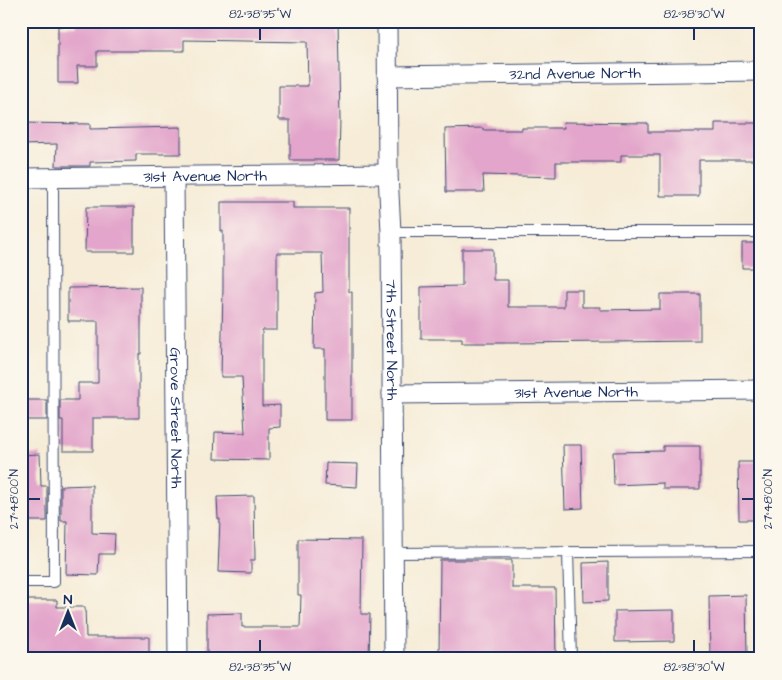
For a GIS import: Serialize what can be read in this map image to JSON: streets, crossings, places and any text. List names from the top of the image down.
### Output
{
  "streets": {
    "street": [
      "32nd Avenue North",
      "31st Avenue North",
      "7th Street North",
      "Grove Street North"
    ]
  },
  "crossings": [
    ["32nd Avenue North", "7th Street North"],
    ["31st Avenue North", "7th Street North"],
    ["31st Avenue North", "Grove Street North"]
  ],
  "north": "top",
  "coordinates": ["82°38'35\"W", "82°38'30\"W", "27°48'00\"N"]
}
